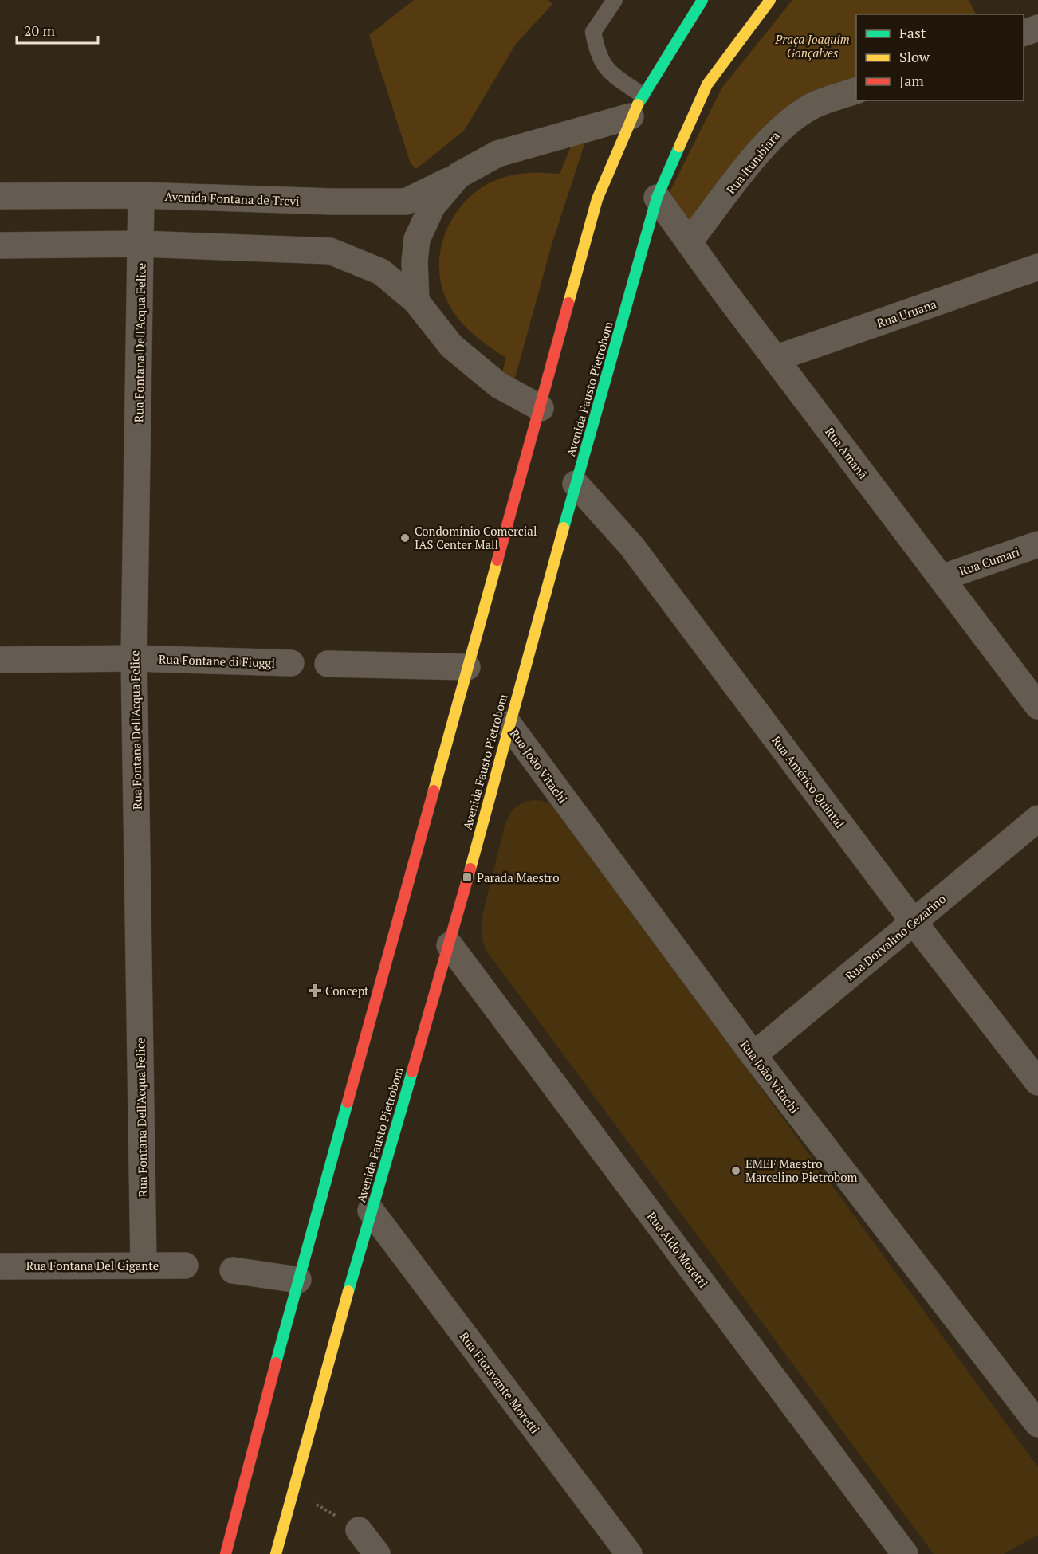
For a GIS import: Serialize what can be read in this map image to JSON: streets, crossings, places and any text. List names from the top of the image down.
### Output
{
  "streets": {
    "main road": ["Avenida Fausto Pietrobom"],
    "street": [
      "Rua Itumbiara",
      "Avenida Fontana de Trevi",
      "Rua Uruana",
      "Rua Fontana Dell'Acqua Felice",
      "Rua Amanã",
      "Rua Cumari",
      "Rua Fontane di Fiuggi",
      "Rua João Vitachi",
      "Rua Américo Quintal",
      "Rua Dorvalino Cezarino",
      "Rua Aldo Moretti",
      "Rua Fontana Del Gigante",
      "Rua Fioravante Moretti"
    ]
  },
  "crossings": [
    ["Rua Itumbiara", "Rua Amanã"],
    ["Avenida Fontana de Trevi", "Rua Fontana Dell'Acqua Felice"],
    ["Rua Uruana", "Rua Amanã"],
    ["Rua Fontana Dell'Acqua Felice", "Rua Fontane di Fiuggi"],
    ["Rua Fontana Dell'Acqua Felice", "Rua Fontana Del Gigante"],
    ["Avenida Fausto Pietrobom", "Rua Amanã"],
    ["Avenida Fausto Pietrobom", "Rua João Vitachi"],
    ["Avenida Fausto Pietrobom", "Rua Américo Quintal"],
    ["Avenida Fausto Pietrobom", "Rua Aldo Moretti"],
    ["Avenida Fausto Pietrobom", "Rua Fioravante Moretti"],
    ["Rua Amanã", "Rua Cumari"],
    ["Rua João Vitachi", "Rua Dorvalino Cezarino"],
    ["Rua Américo Quintal", "Rua Dorvalino Cezarino"]
  ],
  "parks": ["Praça Joaquim Gonçalves"],
  "places": {
    "other": ["Condomínio Comercial IAS Center Mall", "EMEF Maestro Marcelino Pietrobom"],
    "transit": ["Parada Maestro"],
    "health": ["Concept"]
  },
  "legend": ["Fast", "Slow", "Jam"],
  "scale_bar": "20 m"
}
